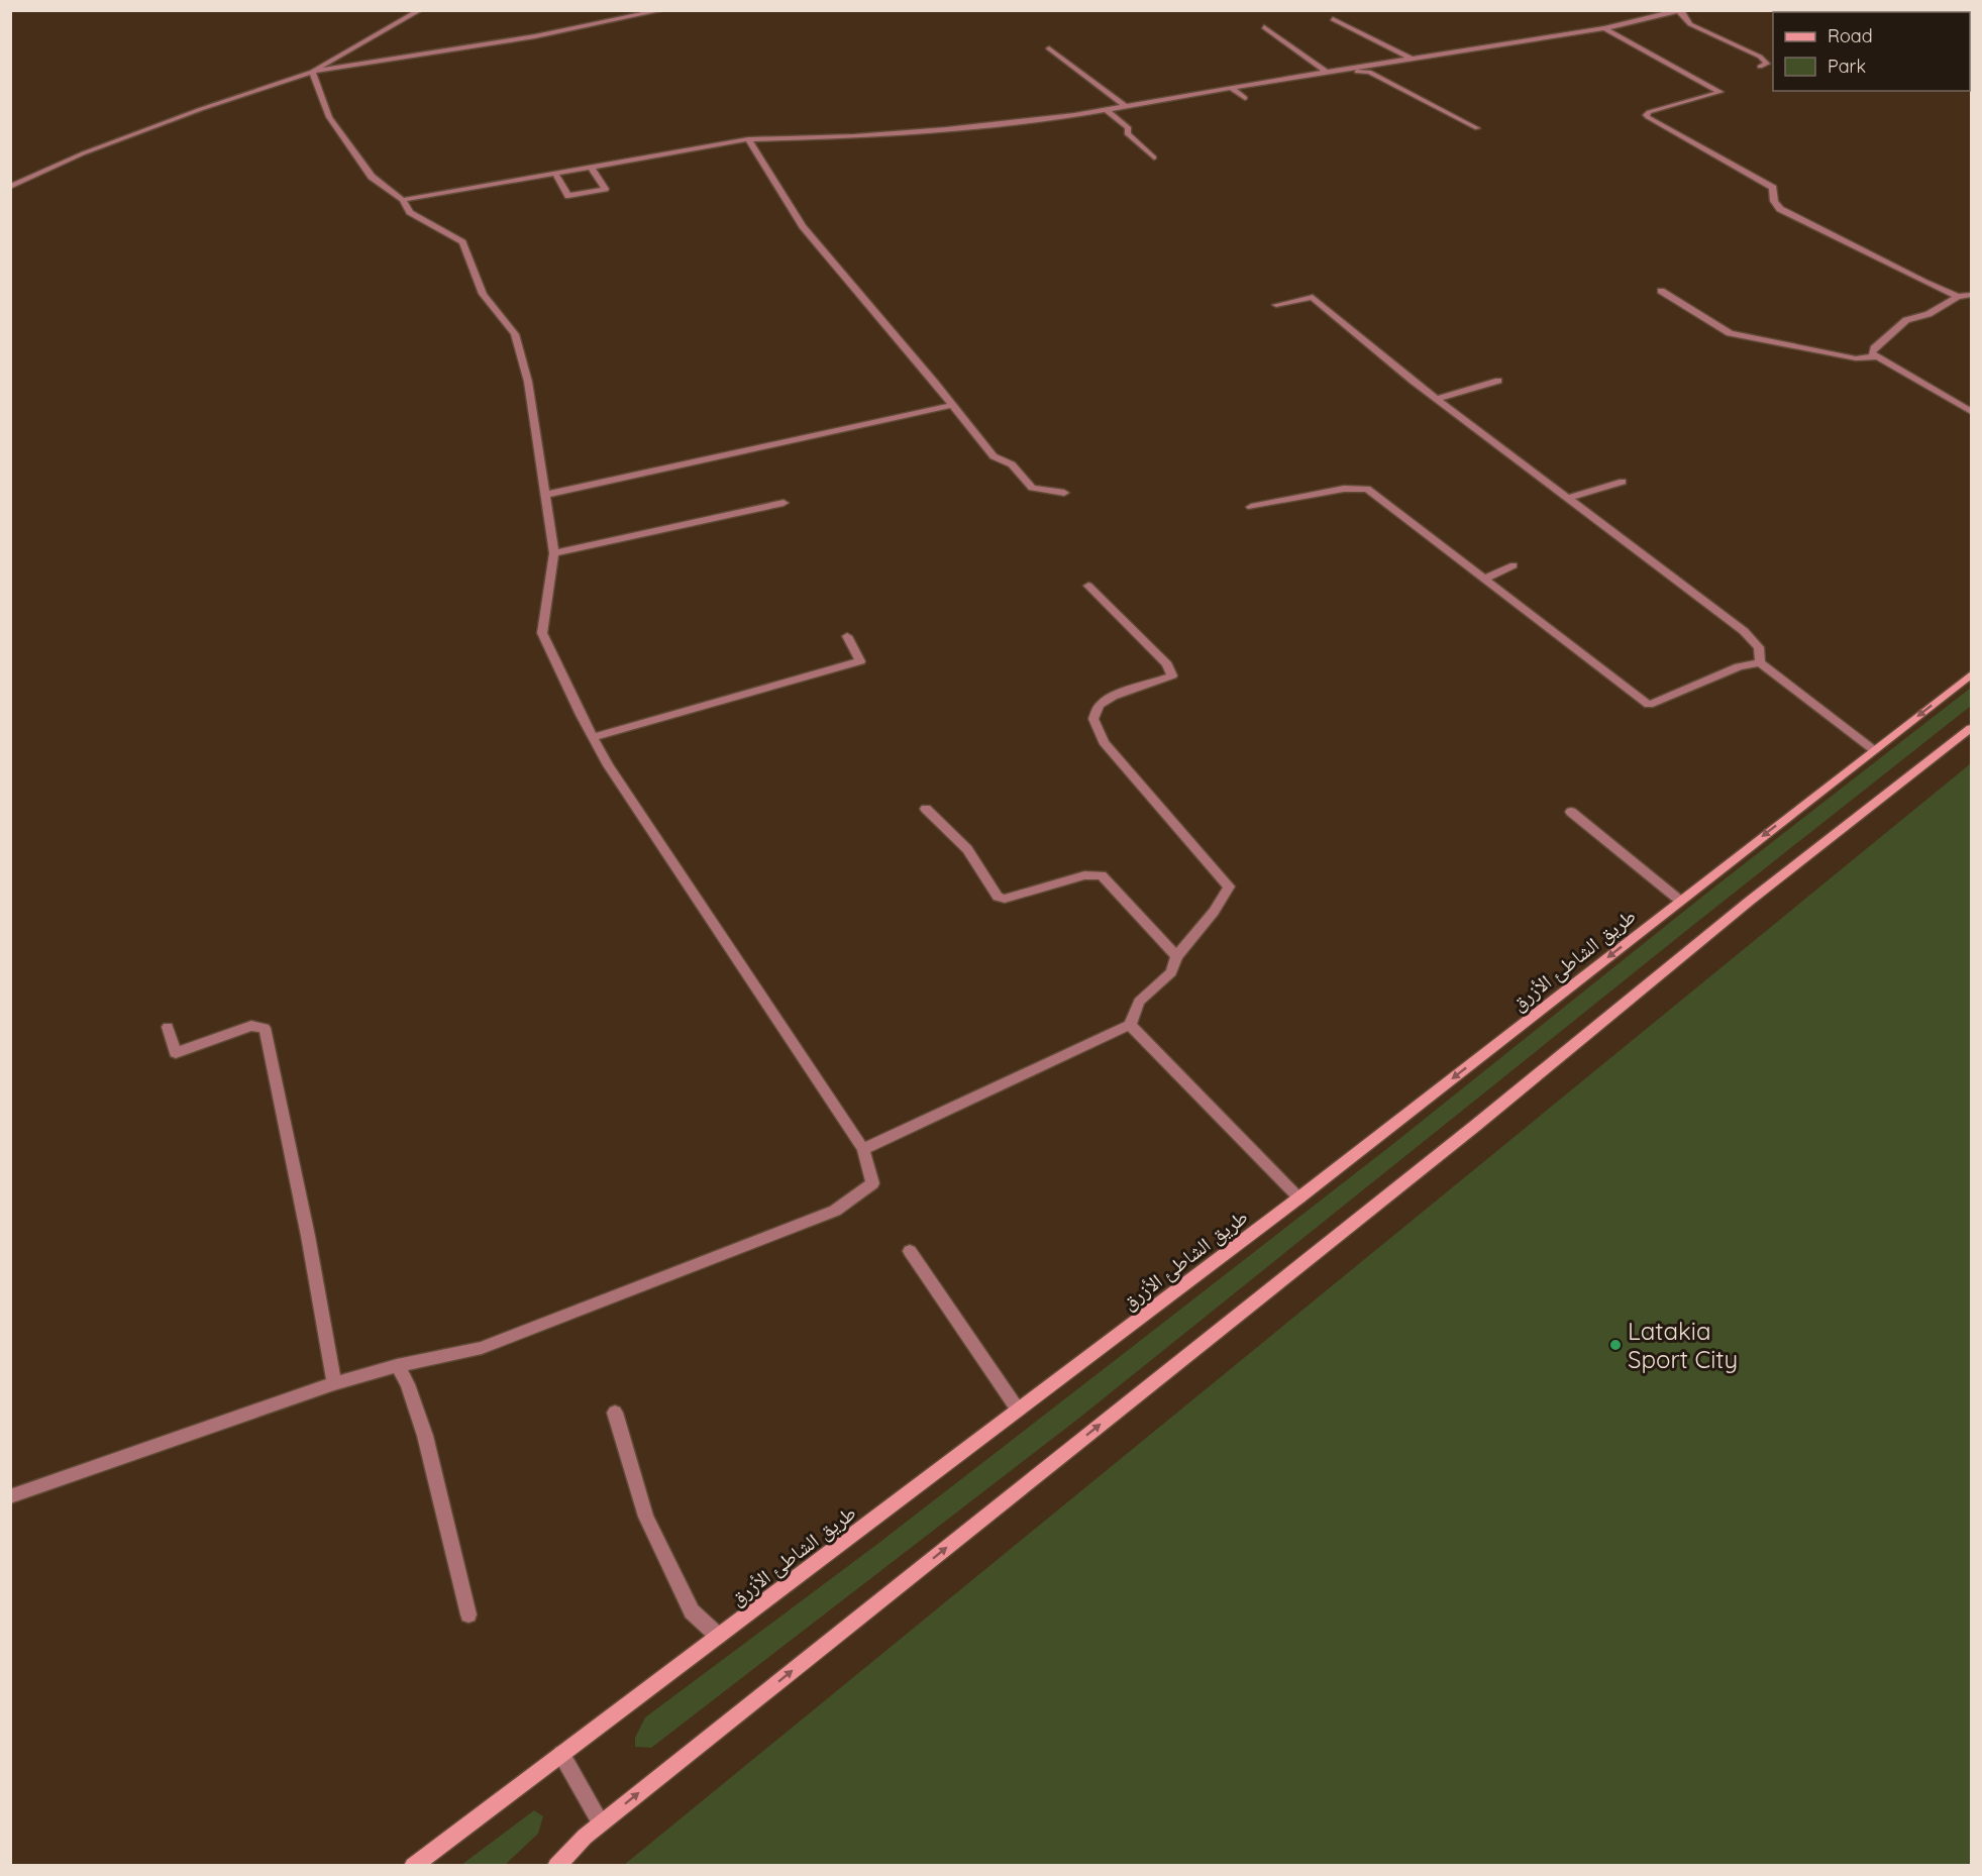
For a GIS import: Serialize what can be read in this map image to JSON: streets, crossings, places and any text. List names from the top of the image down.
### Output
{
  "streets": {
    "main road": ["طريق الشاطئ الأزرق"]
  },
  "places": ["Latakia Sport City"],
  "legend": ["Road", "Park"]
}
